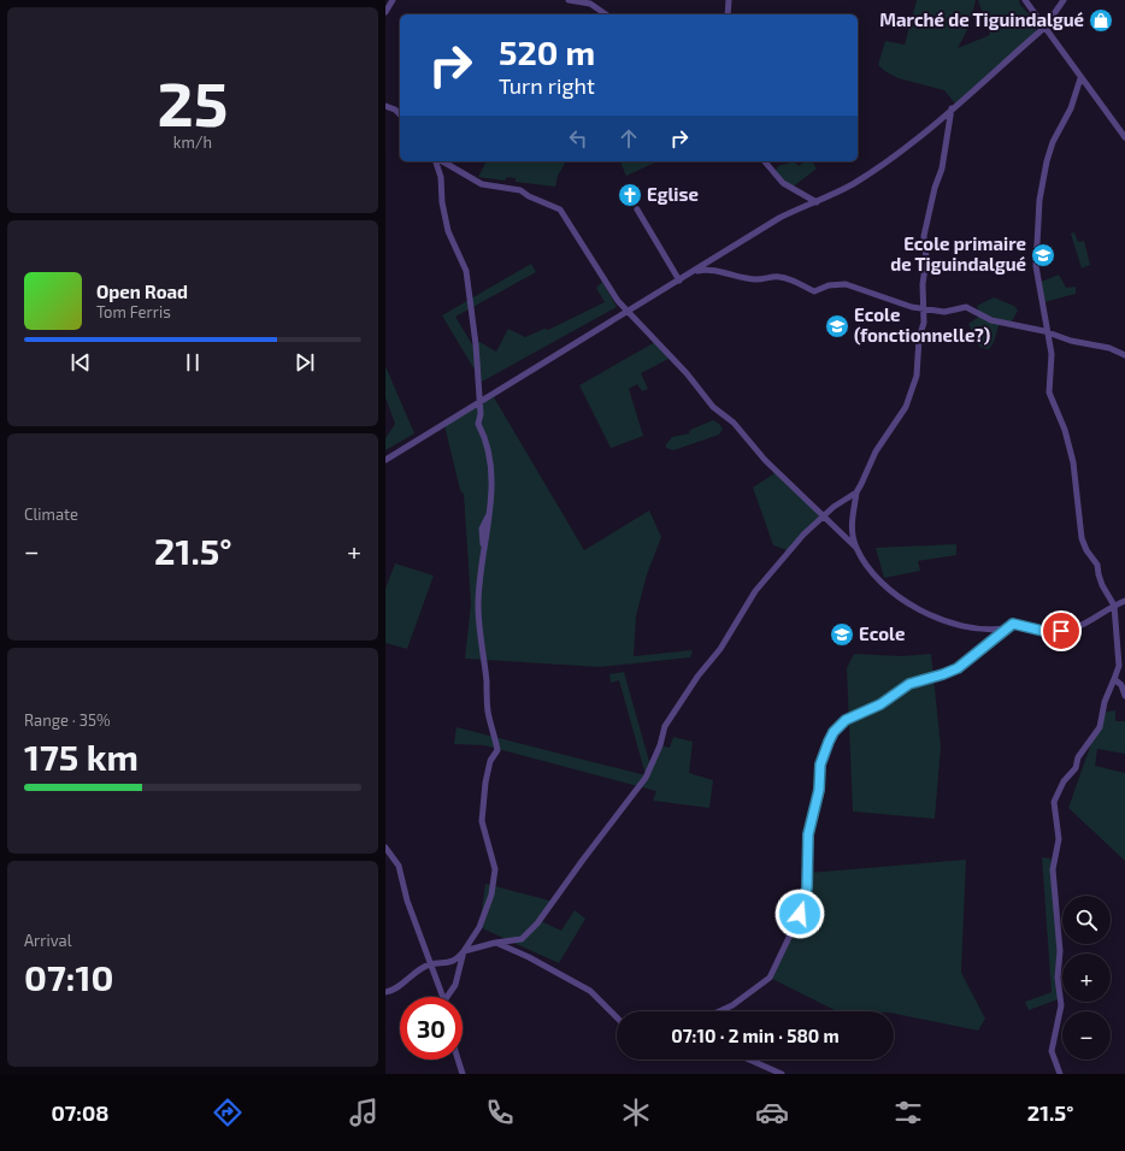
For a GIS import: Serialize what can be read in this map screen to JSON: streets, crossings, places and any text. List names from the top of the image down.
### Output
{
  "places": {
    "shop": ["Marché de Tiguindalgué"],
    "church": ["Eglise"],
    "school or university": ["Ecole primaire de Tiguindalgué", "Ecole (fonctionnelle?)", "Ecole"]
  },
  "page": {
    "tile": [
      ["25", "km/h"],
      "Climate",
      ["Range · 35%", "175 km"],
      ["Arrival", "07:10"]
    ],
    "turn": ["520 m", "Turn right"],
    "song": ["Open Road", "Tom Ferris"],
    "heat": ["−", "21.5°", "+"],
    "map_buttons": ["+", "−"],
    "limit": "30",
    "trip": "07:10 · 2 min · 580 m",
    "tabs": ["07:08", "21.5°"]
  }
}
